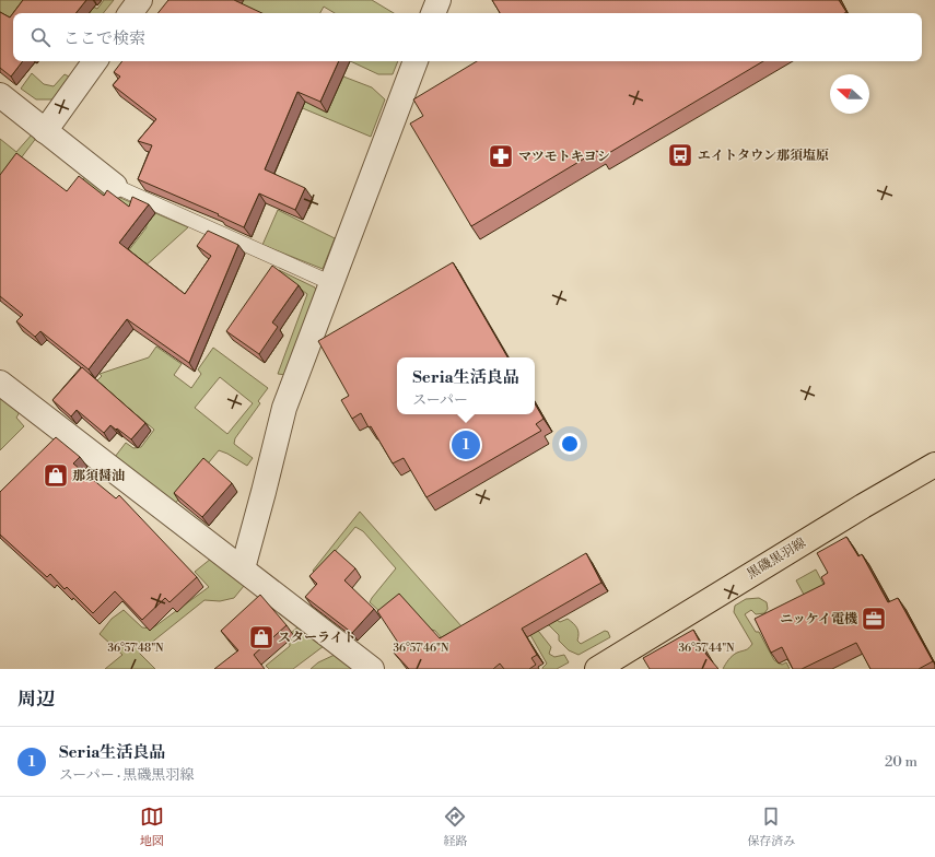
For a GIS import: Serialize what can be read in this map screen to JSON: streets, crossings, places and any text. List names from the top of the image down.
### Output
{
  "streets": {
    "main road": ["黒磯黒羽線"]
  },
  "places": {
    "bus stop": ["エイトタウン那須塩原"],
    "pharmacy": ["マツモトキヨシ"],
    "shop": ["那須醤油", "スターライト"],
    "office": ["ニッケイ電機"]
  },
  "north": "left",
  "page": {
    "search": "ここで検索",
    "popup": ["Seria生活良品", "スーパー"],
    "pins": "1",
    "heading": "周辺",
    "list": [
      {
        "mark": "1",
        "name": "Seria生活良品",
        "note": "スーパー · 黒磯黒羽線",
        "value": "20 m"
      }
    ],
    "nav": ["地図", "経路", "保存済み"]
  },
  "coordinates": ["36°57'48\"N", "36°57'46\"N", "36°57'44\"N"]
}
